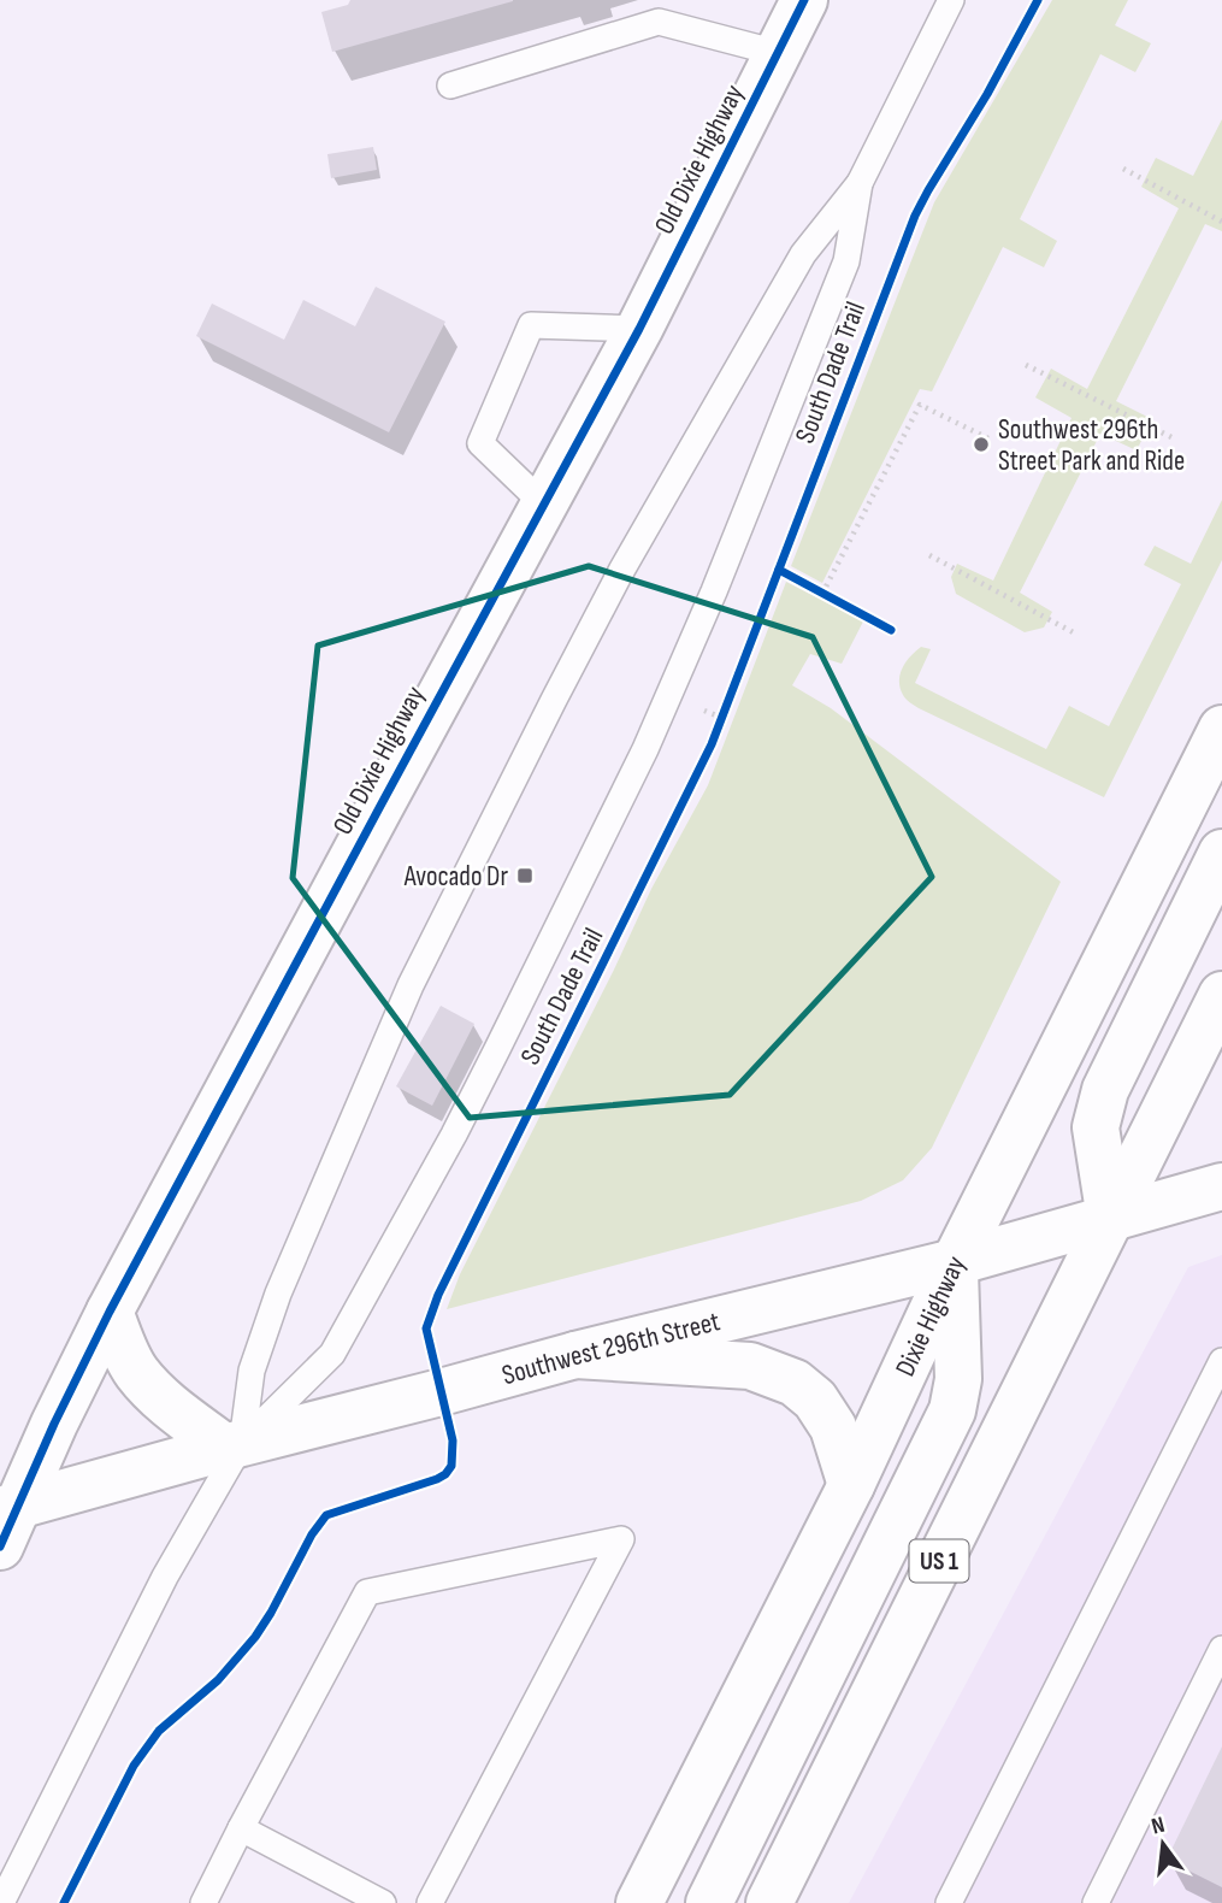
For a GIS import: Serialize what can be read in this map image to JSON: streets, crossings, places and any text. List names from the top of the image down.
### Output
{
  "streets": {
    "main road": [
      "Old Dixie Highway",
      "Dixie Highway",
      "Southwest 296th Street",
      "US 1"
    ],
    "cycle path": ["South Dade Trail"]
  },
  "crossings": [
    ["Old Dixie Highway", "Southwest 296th Street"],
    ["Dixie Highway", "Southwest 296th Street"],
    ["Southwest 296th Street", "US 1"]
  ],
  "places": {
    "other": ["Southwest 296th Street Park and Ride"],
    "transit": ["Avocado Dr"]
  },
  "north": "top"
}
